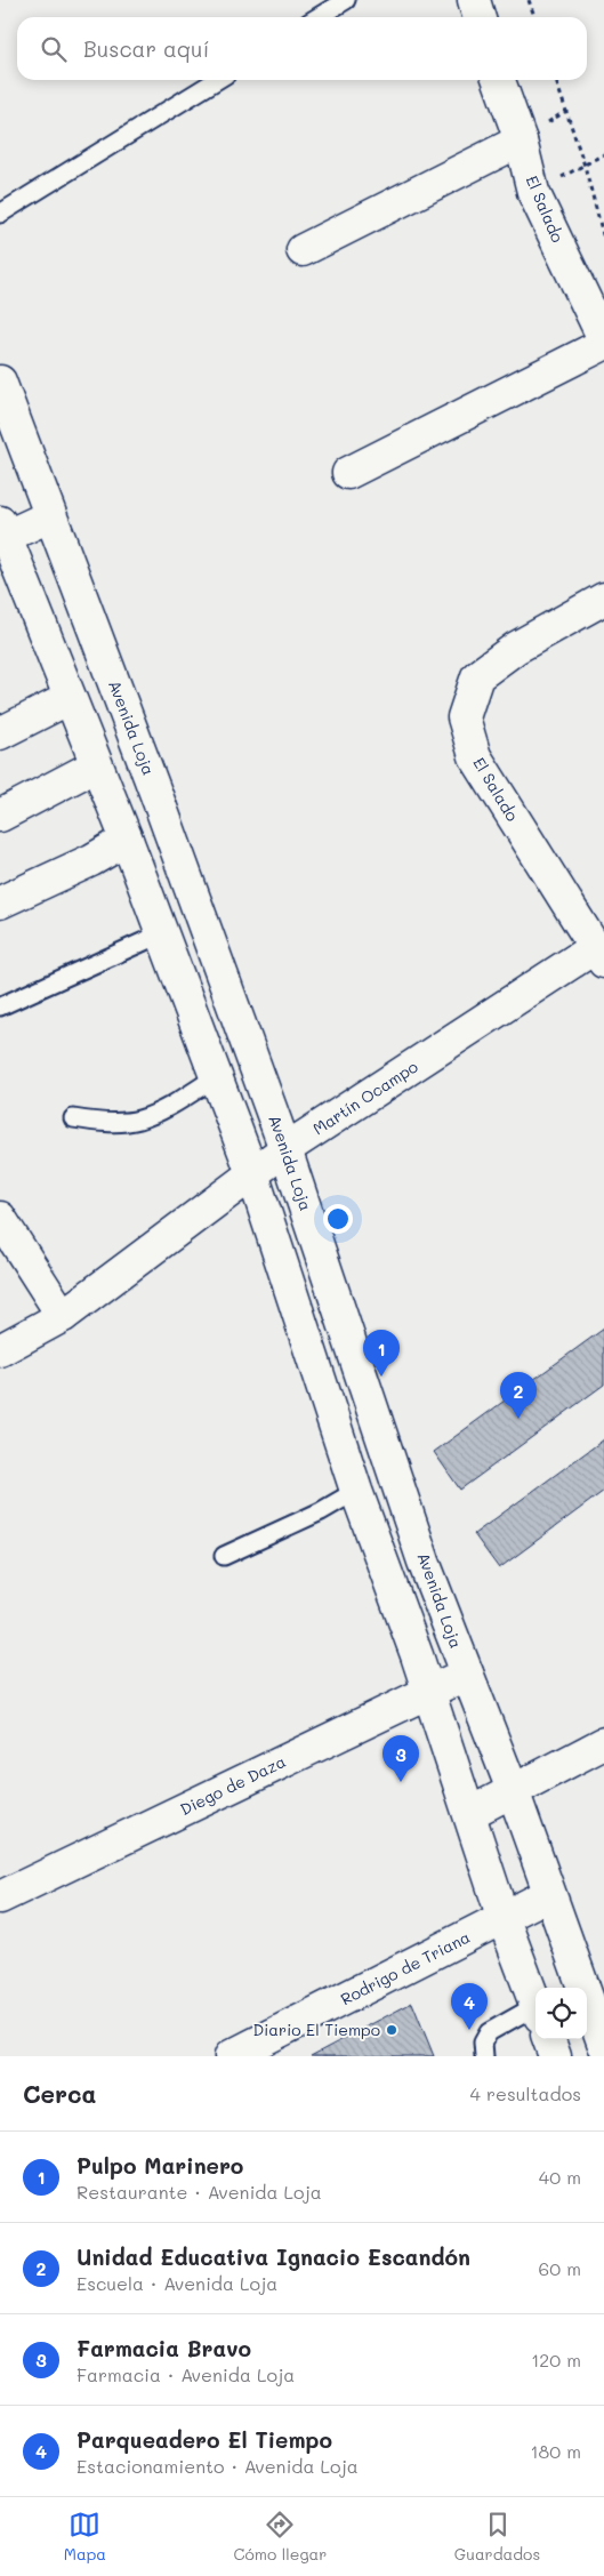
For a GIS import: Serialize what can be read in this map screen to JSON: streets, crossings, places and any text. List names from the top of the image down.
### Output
{
  "streets": {
    "street": [
      "El Salado",
      "Avenida Loja",
      "Martín Ocampo",
      "Diego de Daza",
      "Rodrigo de Triana"
    ]
  },
  "crossings": [
    ["El Salado", "Martín Ocampo"],
    ["Avenida Loja", "Martín Ocampo"],
    ["Avenida Loja", "Diego de Daza"],
    ["Avenida Loja", "Rodrigo de Triana"]
  ],
  "places": ["Diario El Tiempo"],
  "page": {
    "search": "Buscar aquí",
    "pins": [
      "1",
      "2",
      "3",
      "4"
    ],
    "heading": ["Cerca", "4 resultados"],
    "list": [
      {
        "mark": "1",
        "name": "Pulpo Marinero",
        "note": "Restaurante · Avenida Loja",
        "value": "40 m"
      },
      {
        "mark": "2",
        "name": "Unidad Educativa Ignacio Escandón",
        "note": "Escuela · Avenida Loja",
        "value": "60 m"
      },
      {
        "mark": "3",
        "name": "Farmacia Bravo",
        "note": "Farmacia · Avenida Loja",
        "value": "120 m"
      },
      {
        "mark": "4",
        "name": "Parqueadero El Tiempo",
        "note": "Estacionamiento · Avenida Loja",
        "value": "180 m"
      }
    ],
    "nav": ["Mapa", "Cómo llegar", "Guardados"]
  }
}
